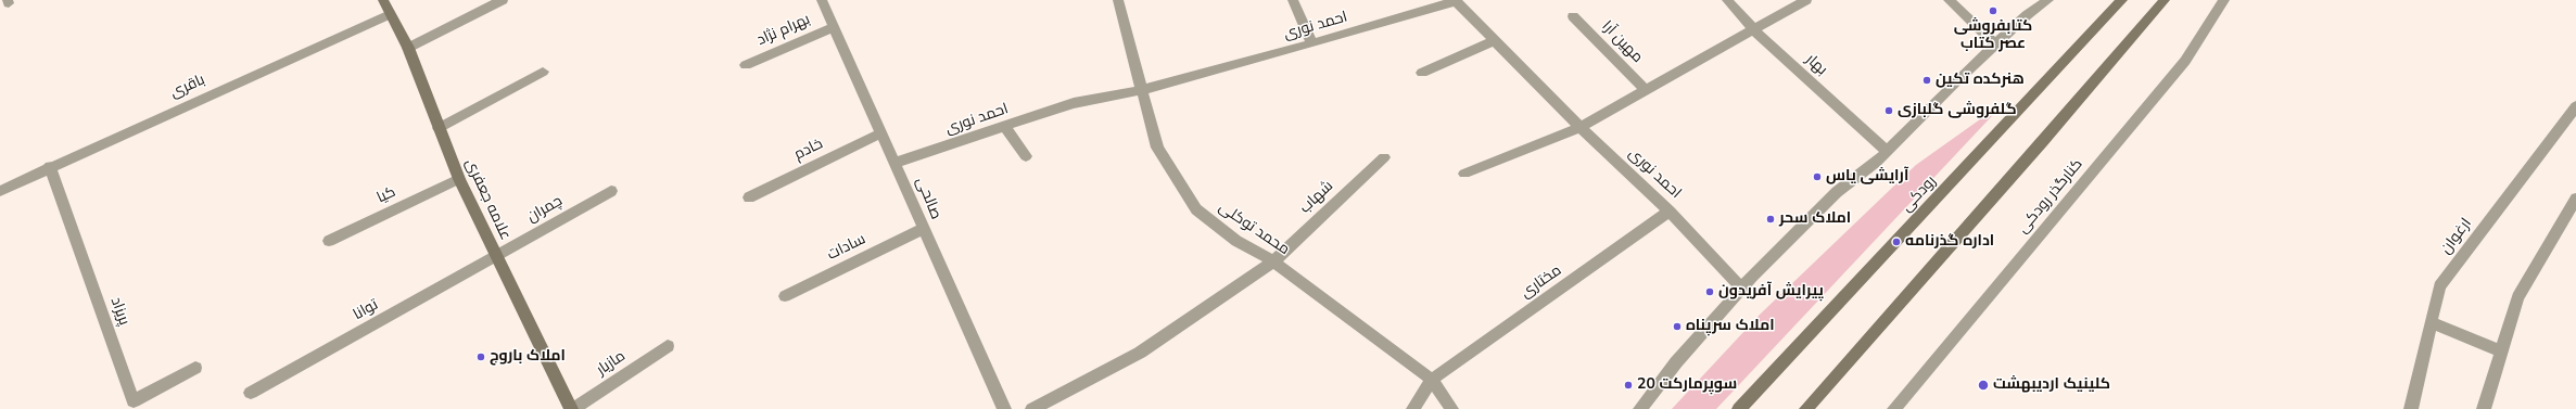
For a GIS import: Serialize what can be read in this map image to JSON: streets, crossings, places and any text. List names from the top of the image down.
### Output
{
  "streets": {
    "main road": ["رودکی", "علامه جعفری"],
    "street": [
      "احمد نوری",
      "بهرام نژاد",
      "مهین آرا",
      "بهار",
      "باقری",
      "خادم",
      "کیا",
      "کنارگذر رودکی",
      "شهاب",
      "صالحی",
      "چمران",
      "محمد توکلی",
      "ارغوان",
      "سادات",
      "مختاری",
      "توانا",
      "پریزاد",
      "مازیار"
    ]
  },
  "crossings": [
    ["احمد نوری", "صالحی"],
    ["احمد نوری", "محمد توکلی"],
    ["احمد نوری", "مختاری"],
    ["بهرام نژاد", "صالحی"],
    ["باقری", "علامه جعفری"],
    ["باقری", "پریزاد"],
    ["خادم", "صالحی"],
    ["کیا", "علامه جعفری"],
    ["شهاب", "محمد توکلی"],
    ["صالحی", "سادات"],
    ["علامه جعفری", "چمران"],
    ["علامه جعفری", "توانا"],
    ["علامه جعفری", "مازیار"],
    ["چمران", "توانا"],
    ["محمد توکلی", "مختاری"]
  ],
  "places": [
    "کتابفروشی عصر کتاب",
    "هنرکده تکین",
    "گلفروشی گلبازی",
    "آرایشی یاس",
    "املاک سحر",
    "اداره گذرنامه",
    "پیرایش آفریدون",
    "املاک سرپناه",
    "املاک باروج",
    "سوپرمارکت 20",
    "کلینیک اردیبهشت"
  ]
}
